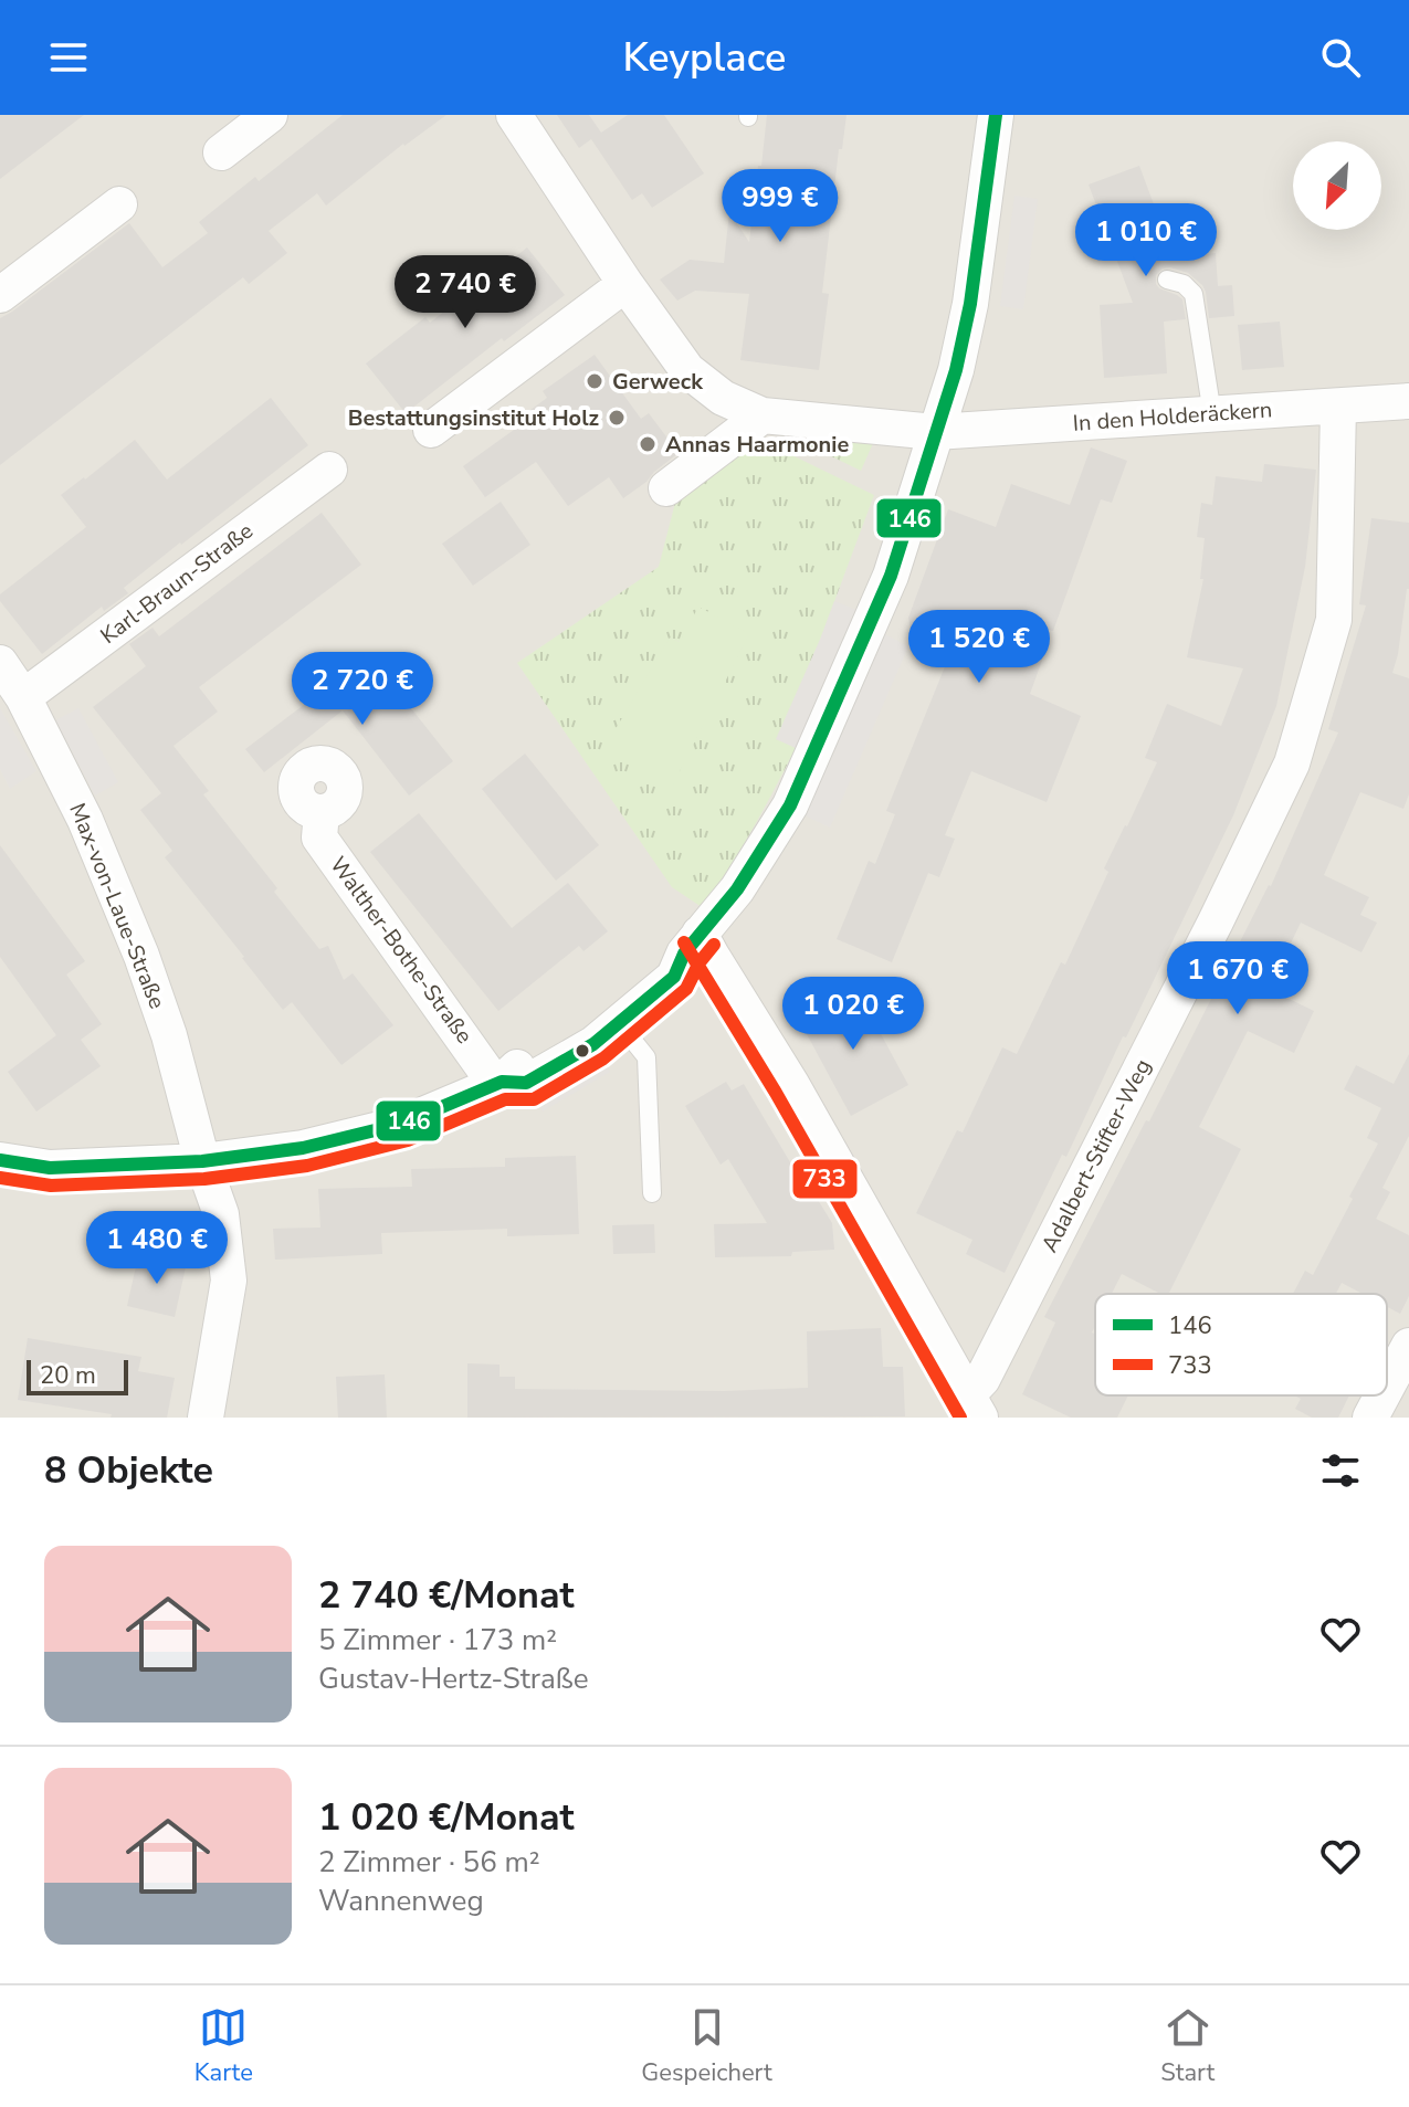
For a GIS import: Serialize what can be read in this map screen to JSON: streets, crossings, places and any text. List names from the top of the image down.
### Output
{
  "streets": {
    "street": [
      "In den Holderäckern",
      "Karl-Braun-Straße",
      "Max-von-Laue-Straße",
      "Walther-Bothe-Straße",
      "Adalbert-Stifter-Weg"
    ]
  },
  "crossings": [
    ["In den Holderäckern", "Adalbert-Stifter-Weg"],
    ["Karl-Braun-Straße", "Max-von-Laue-Straße"]
  ],
  "places": ["Gerweck", "Bestattungsinstitut Holz", "Annas Haarmonie"],
  "lines": ["transit line 146", "transit line 733"],
  "legend": ["146", "733"],
  "scale_bar": "20 m",
  "north": "bottom left",
  "page": {
    "header": "Keyplace",
    "price": [
      "999 €",
      "1 010 €",
      "2 740 €",
      "1 520 €",
      "2 720 €",
      "1 670 €",
      "1 020 €",
      "1 480 €"
    ],
    "scale": "20 m",
    "heading": "8 Objekte",
    "list": [
      {
        "name": "2 740 €/Monat",
        "note": "5 Zimmer · 173 m² · Gustav-Hertz-Straße"
      },
      {
        "name": "1 020 €/Monat",
        "note": "2 Zimmer · 56 m² · Wannenweg"
      }
    ],
    "tabs": ["Karte", "Gespeichert", "Start"]
  }
}
